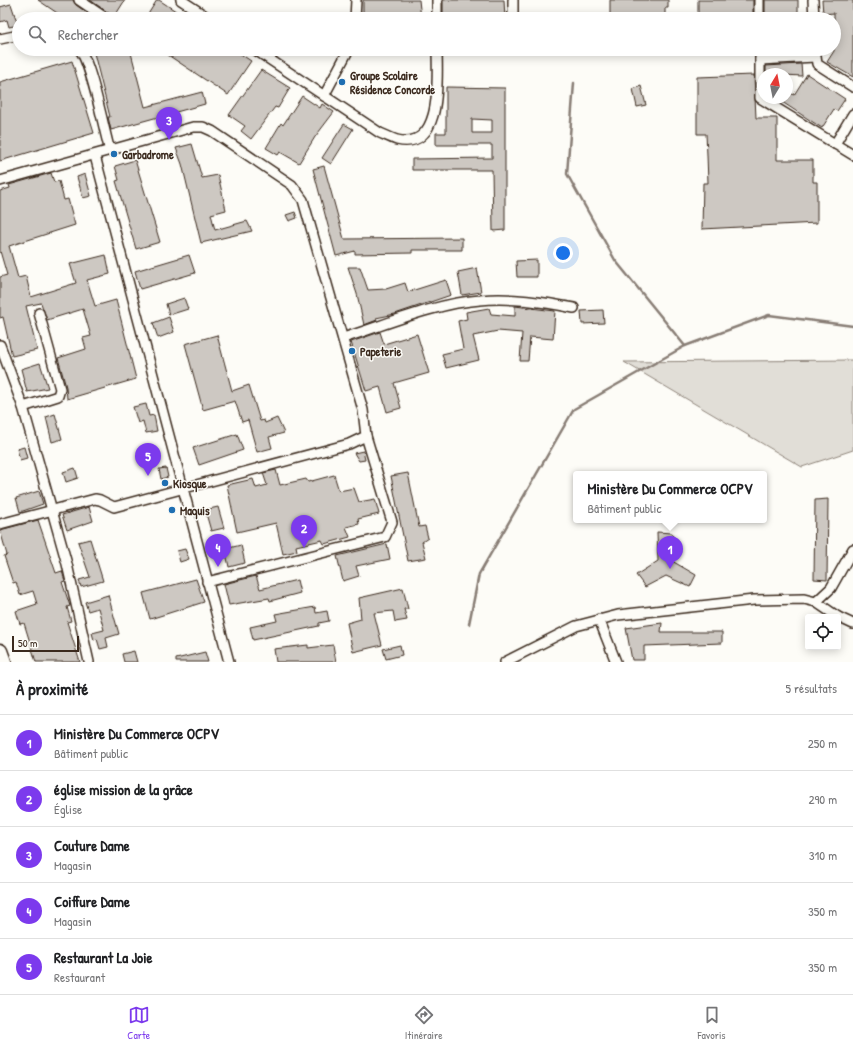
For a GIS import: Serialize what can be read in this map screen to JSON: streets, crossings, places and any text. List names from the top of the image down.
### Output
{
  "places": [
    "Groupe Scolaire Résidence Concorde",
    "Garbadrome",
    "Papeterie",
    "Kiosque",
    "Maquis"
  ],
  "scale_bar": "50 m",
  "north": "top",
  "page": {
    "search": "Rechercher",
    "pins": [
      "3",
      "5",
      "2",
      "4",
      "1"
    ],
    "popup": ["Ministère Du Commerce OCPV", "Bâtiment public"],
    "scale": "50 m",
    "heading": ["À proximité", "5 résultats"],
    "list": [
      {
        "mark": "1",
        "name": "Ministère Du Commerce OCPV",
        "note": "Bâtiment public",
        "value": "250 m"
      },
      {
        "mark": "2",
        "name": "église mission de la grâce",
        "note": "Église",
        "value": "290 m"
      },
      {
        "mark": "3",
        "name": "Couture Dame",
        "note": "Magasin",
        "value": "310 m"
      },
      {
        "mark": "4",
        "name": "Coiffure Dame",
        "note": "Magasin",
        "value": "350 m"
      },
      {
        "mark": "5",
        "name": "Restaurant La Joie",
        "note": "Restaurant",
        "value": "350 m"
      }
    ],
    "nav": ["Carte", "Itinéraire", "Favoris"]
  }
}
